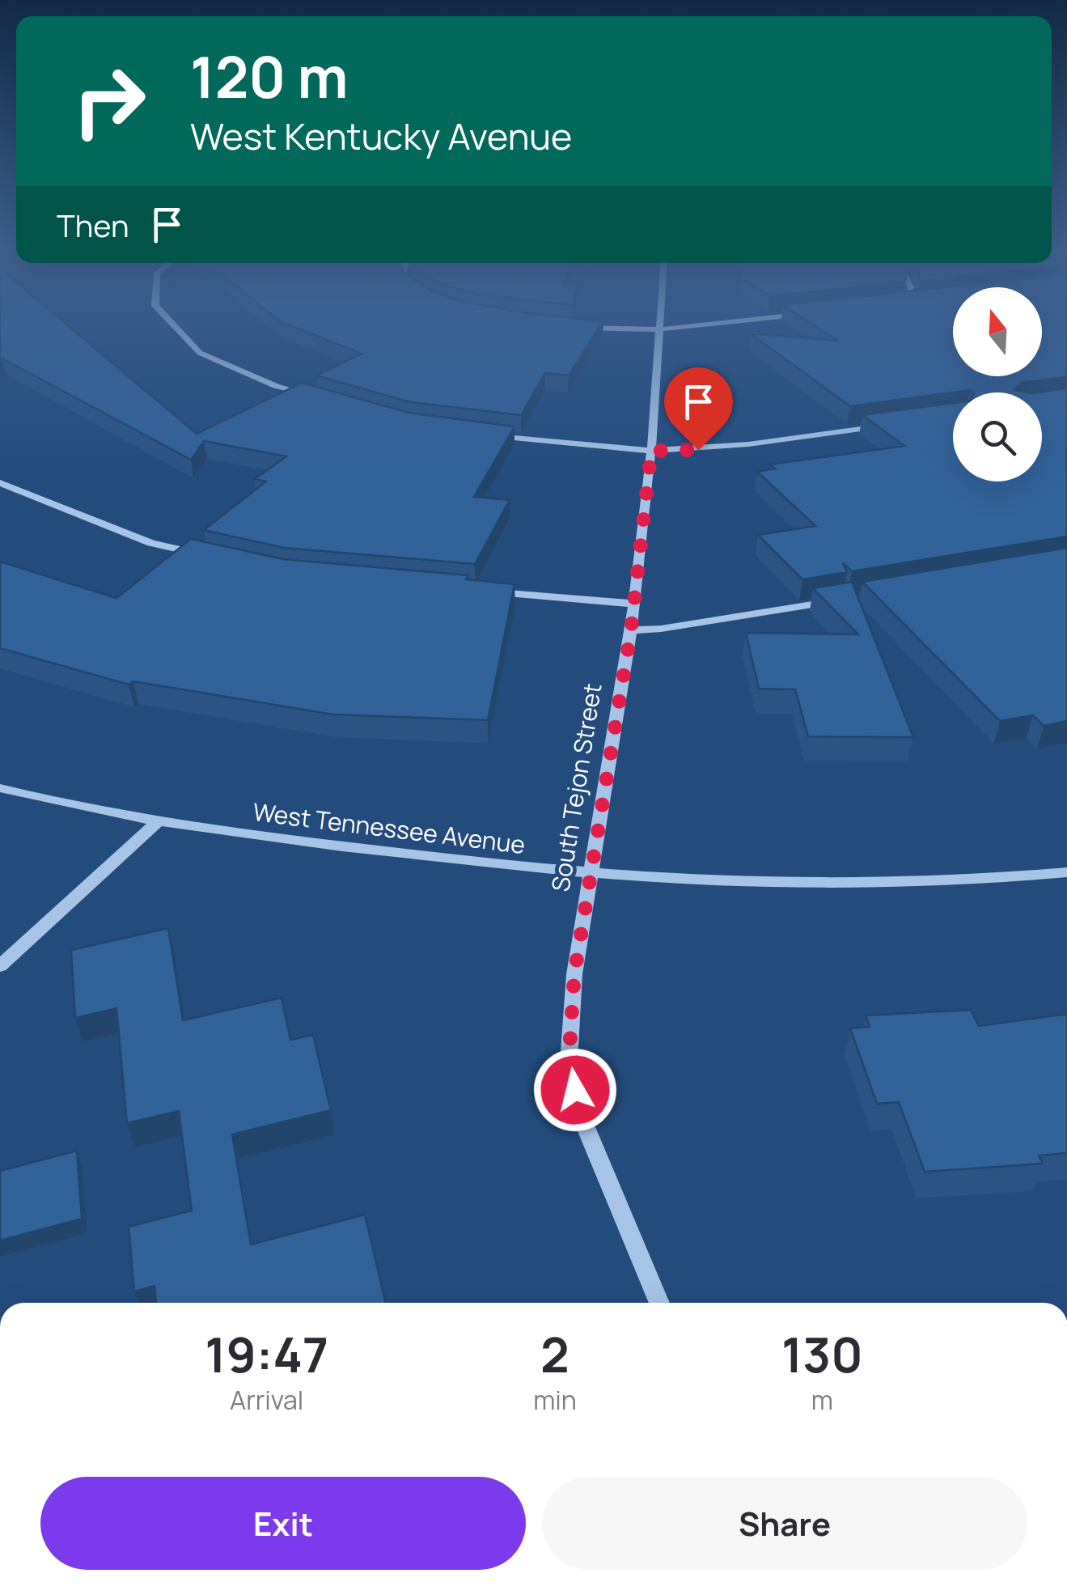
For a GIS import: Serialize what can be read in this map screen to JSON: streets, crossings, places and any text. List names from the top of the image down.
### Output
{
  "streets": {
    "street": ["South Tejon Street", "West Tennessee Avenue"]
  },
  "crossings": [
    ["South Tejon Street", "West Tennessee Avenue"]
  ],
  "north": "top",
  "page": {
    "turn": ["120 m", "West Kentucky Avenue"],
    "then": "Then",
    "eta": [
      "19:47",
      "Arrival",
      "2",
      "min",
      "130",
      "m"
    ],
    "buttons": ["Exit", "Share"]
  }
}
